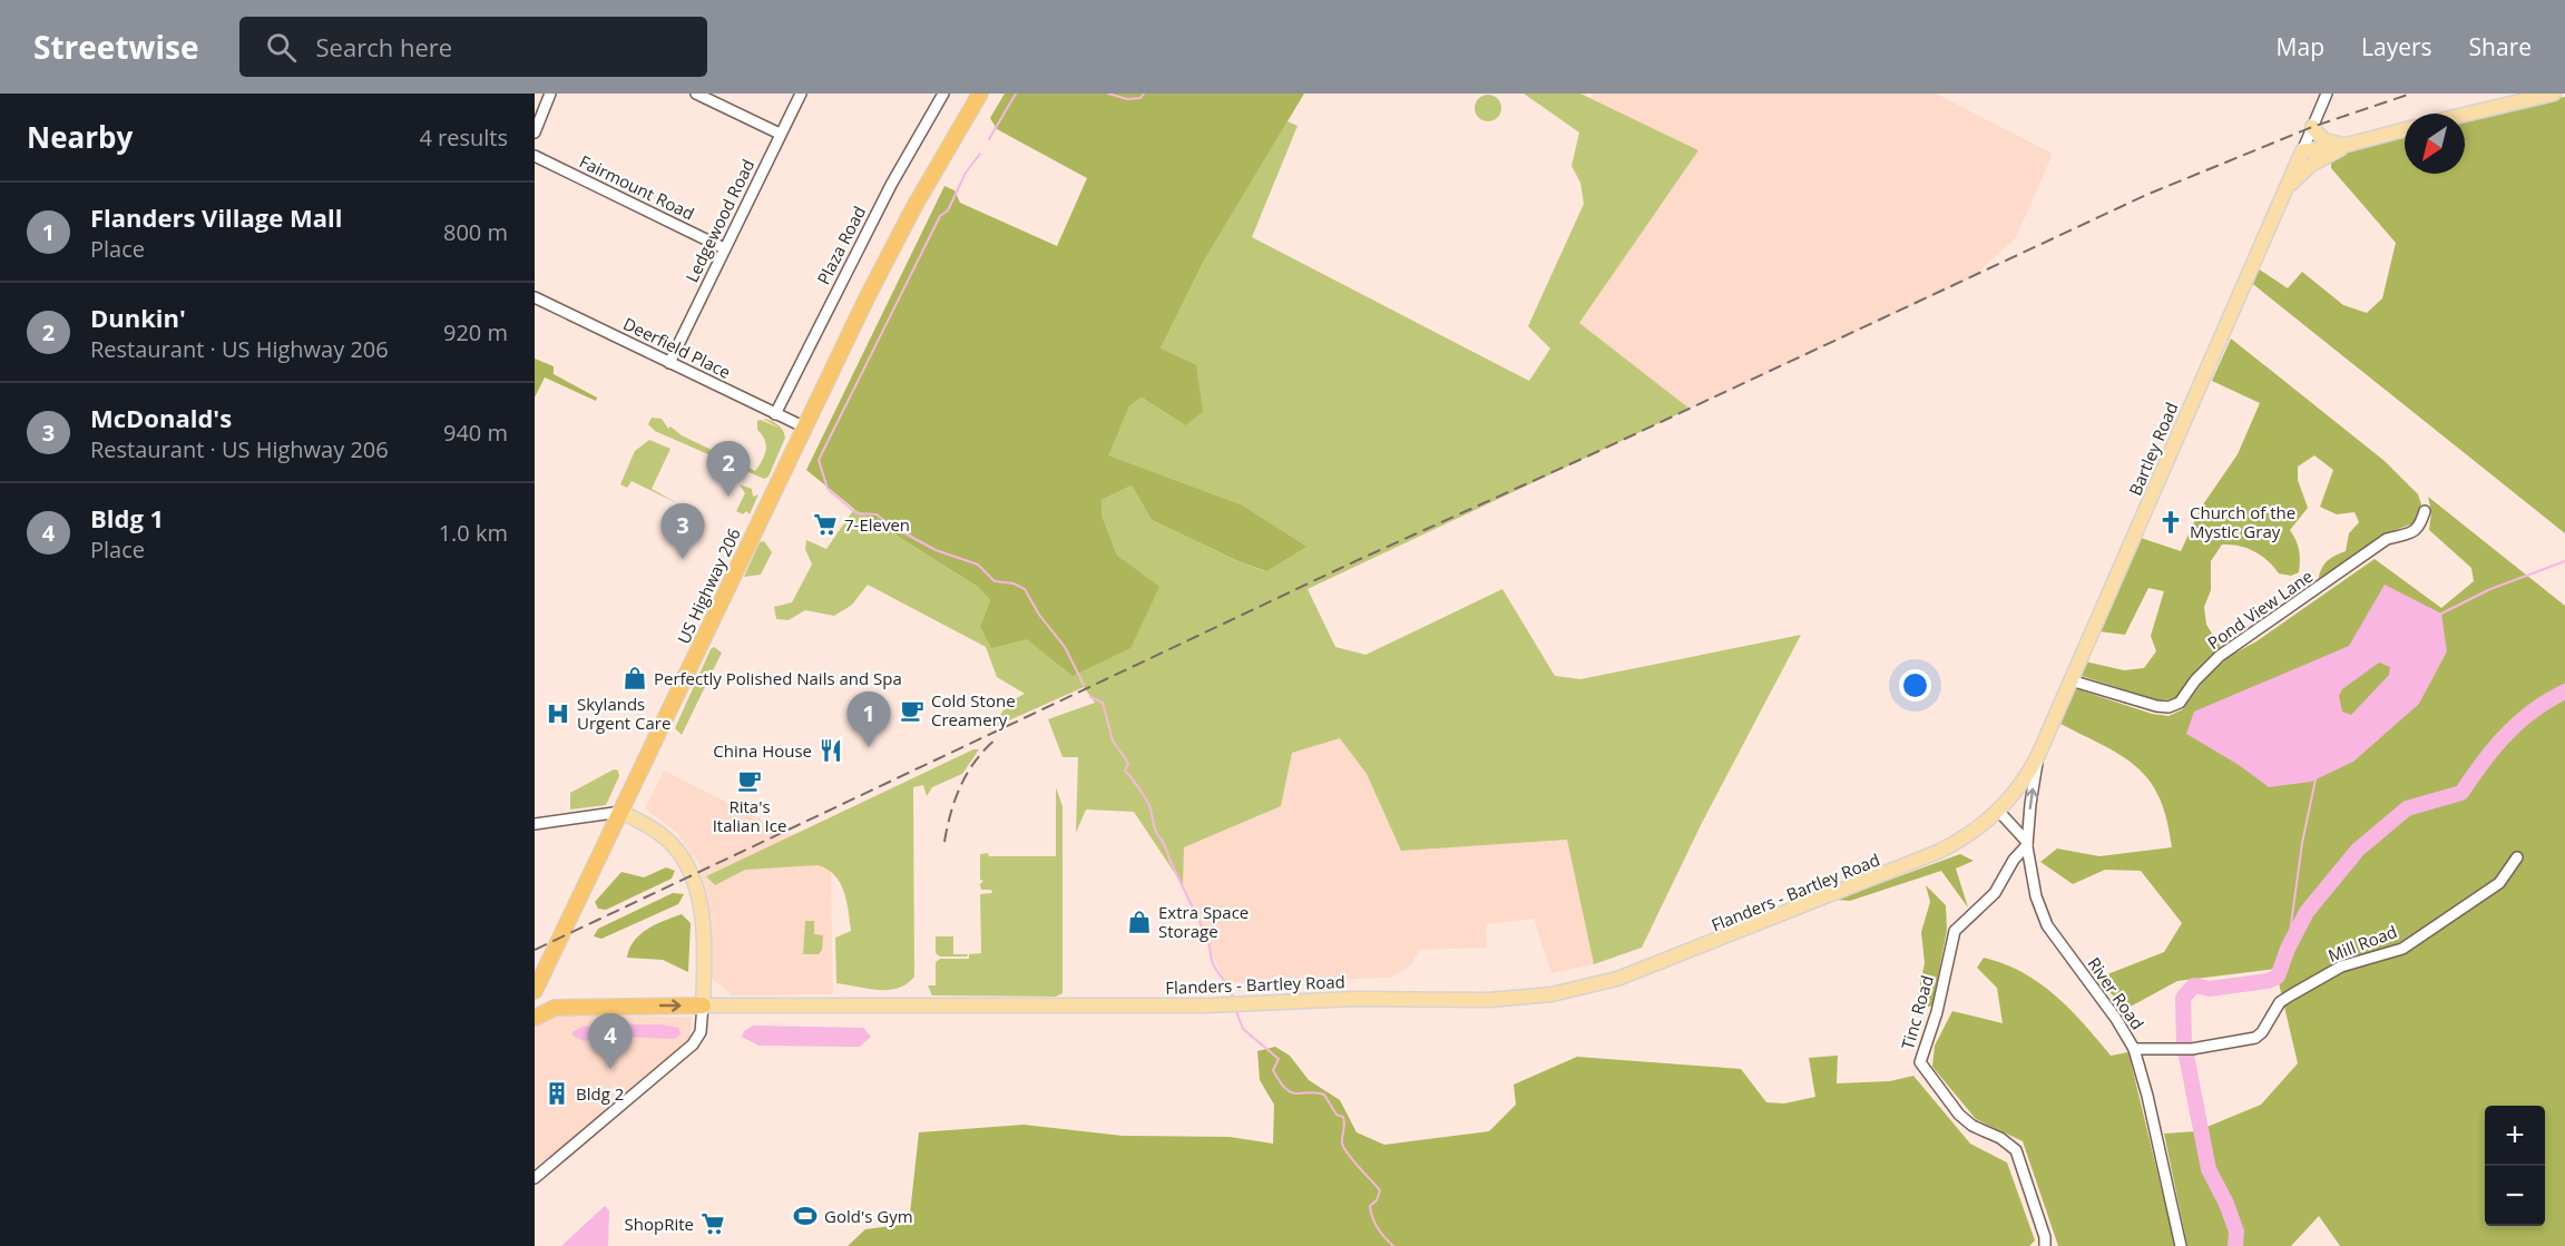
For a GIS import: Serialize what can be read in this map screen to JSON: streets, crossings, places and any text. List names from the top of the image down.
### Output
{
  "streets": {
    "highway": ["US Highway 206"],
    "main road": ["Bartley Road", "Flanders - Bartley Road"],
    "street": [
      "Fairmount Road",
      "Ledgewood Road",
      "Plaza Road",
      "Deerfield Place",
      "Pond View Lane",
      "Mill Road",
      "River Road",
      "Tinc Road"
    ]
  },
  "crossings": [
    ["Fairmount Road", "Ledgewood Road"],
    ["Ledgewood Road", "Deerfield Place"],
    ["Plaza Road", "Deerfield Place"],
    ["Deerfield Place", "US Highway 206"],
    ["Bartley Road", "Pond View Lane"],
    ["Bartley Road", "Flanders - Bartley Road"],
    ["Bartley Road", "River Road"],
    ["Mill Road", "River Road"],
    ["River Road", "Tinc Road"]
  ],
  "places": {
    "church": ["Church of the Mystic Gray"],
    "supermarket": ["7-Eleven", "ShopRite"],
    "shop": ["Perfectly Polished Nails and Spa", "Extra Space Storage"],
    "cafe": ["Cold Stone Creamery", "Rita's Italian Ice"],
    "hospital": ["Skylands Urgent Care"],
    "restaurant": ["China House"],
    "building": ["Bldg 2"],
    "sports": ["Gold's Gym"]
  },
  "north": "bottom left",
  "page": {
    "header": "Streetwise",
    "search": "Search here",
    "nav": ["Map", "Layers", "Share"],
    "heading": ["Nearby", "4 results"],
    "list": [
      {
        "mark": "1",
        "name": "Flanders Village Mall",
        "note": "Place",
        "value": "800 m"
      },
      {
        "mark": "2",
        "name": "Dunkin'",
        "note": "Restaurant · US Highway 206",
        "value": "920 m"
      },
      {
        "mark": "3",
        "name": "McDonald's",
        "note": "Restaurant · US Highway 206",
        "value": "940 m"
      },
      {
        "mark": "4",
        "name": "Bldg 1",
        "note": "Place",
        "value": "1.0 km"
      }
    ],
    "pins": [
      "2",
      "3",
      "1",
      "4"
    ],
    "map_buttons": ["+", "−"]
  }
}
